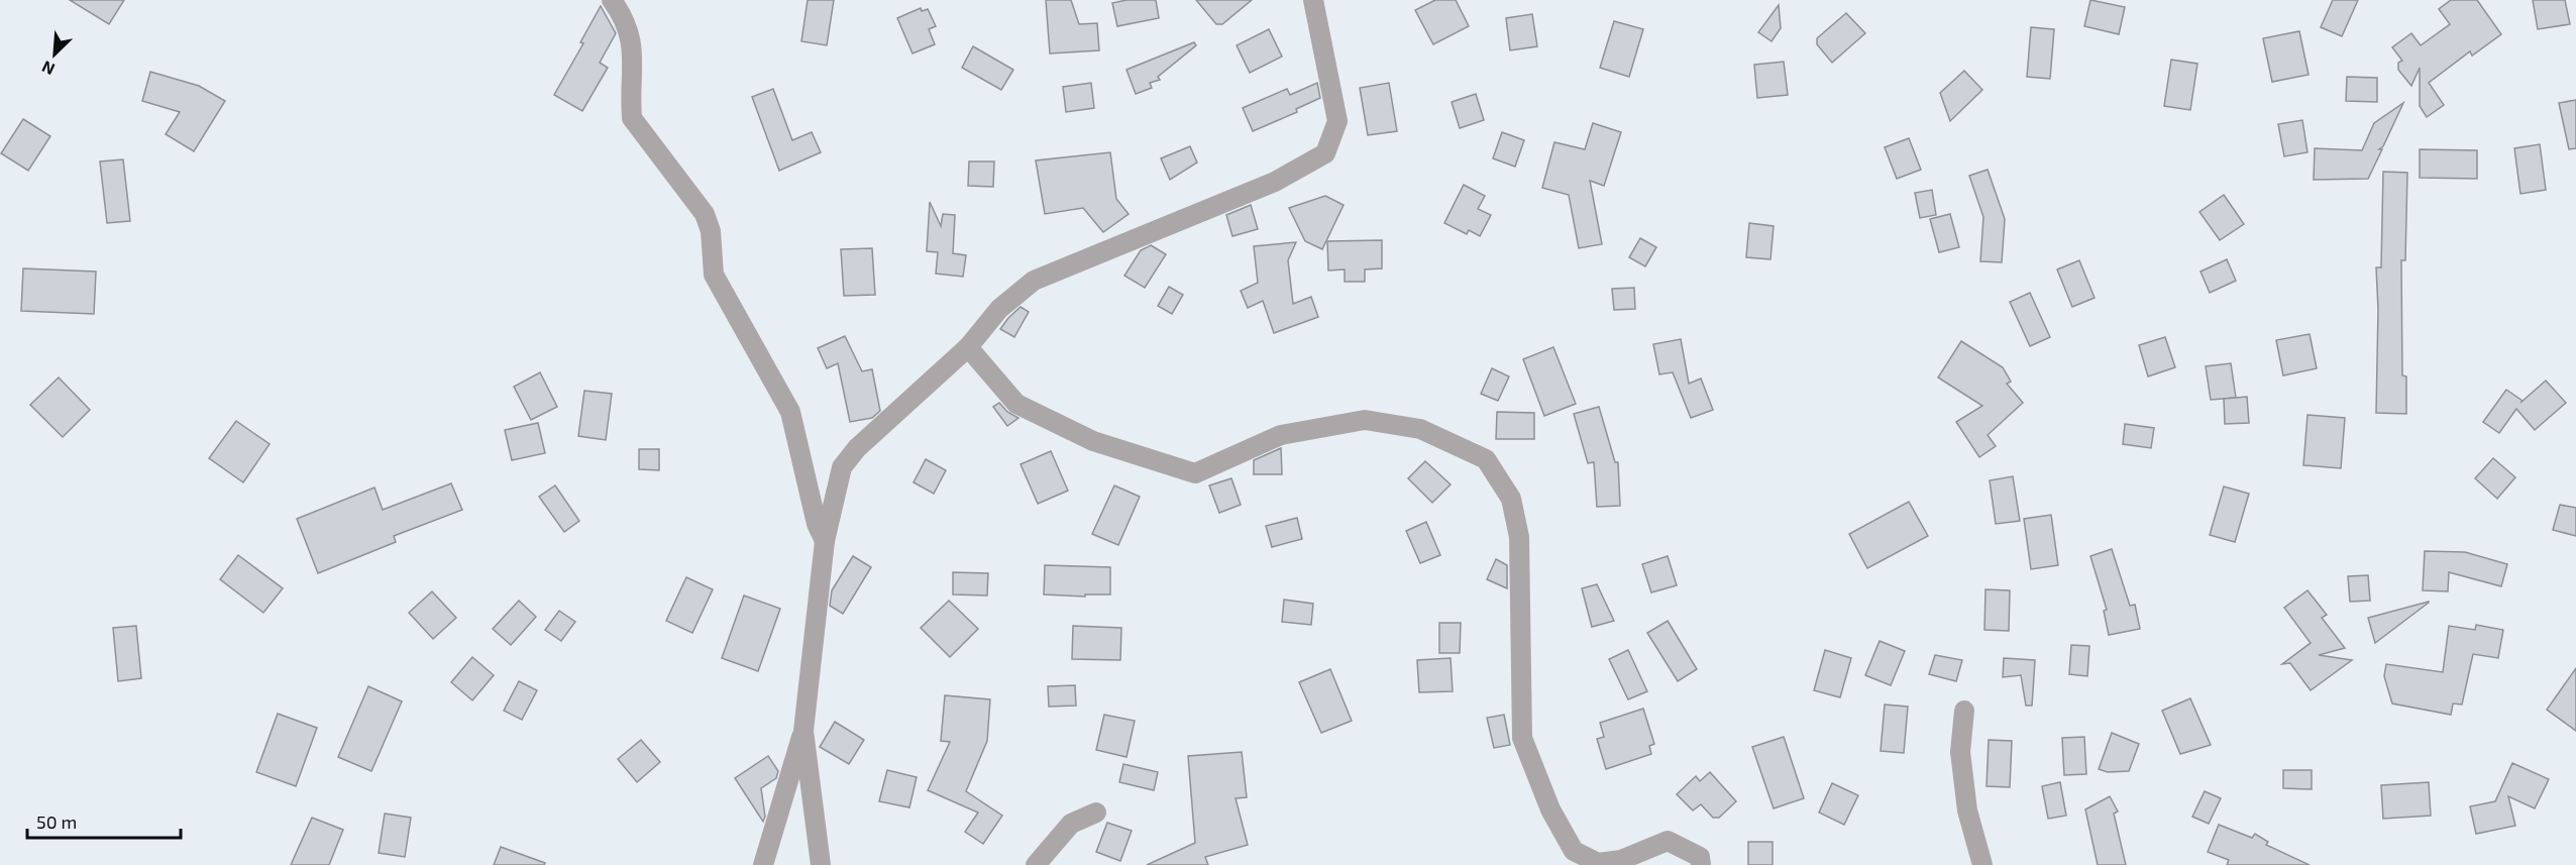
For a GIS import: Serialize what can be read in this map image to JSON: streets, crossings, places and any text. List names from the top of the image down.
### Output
{
  "scale_bar": "50 m",
  "north": "bottom left"
}
